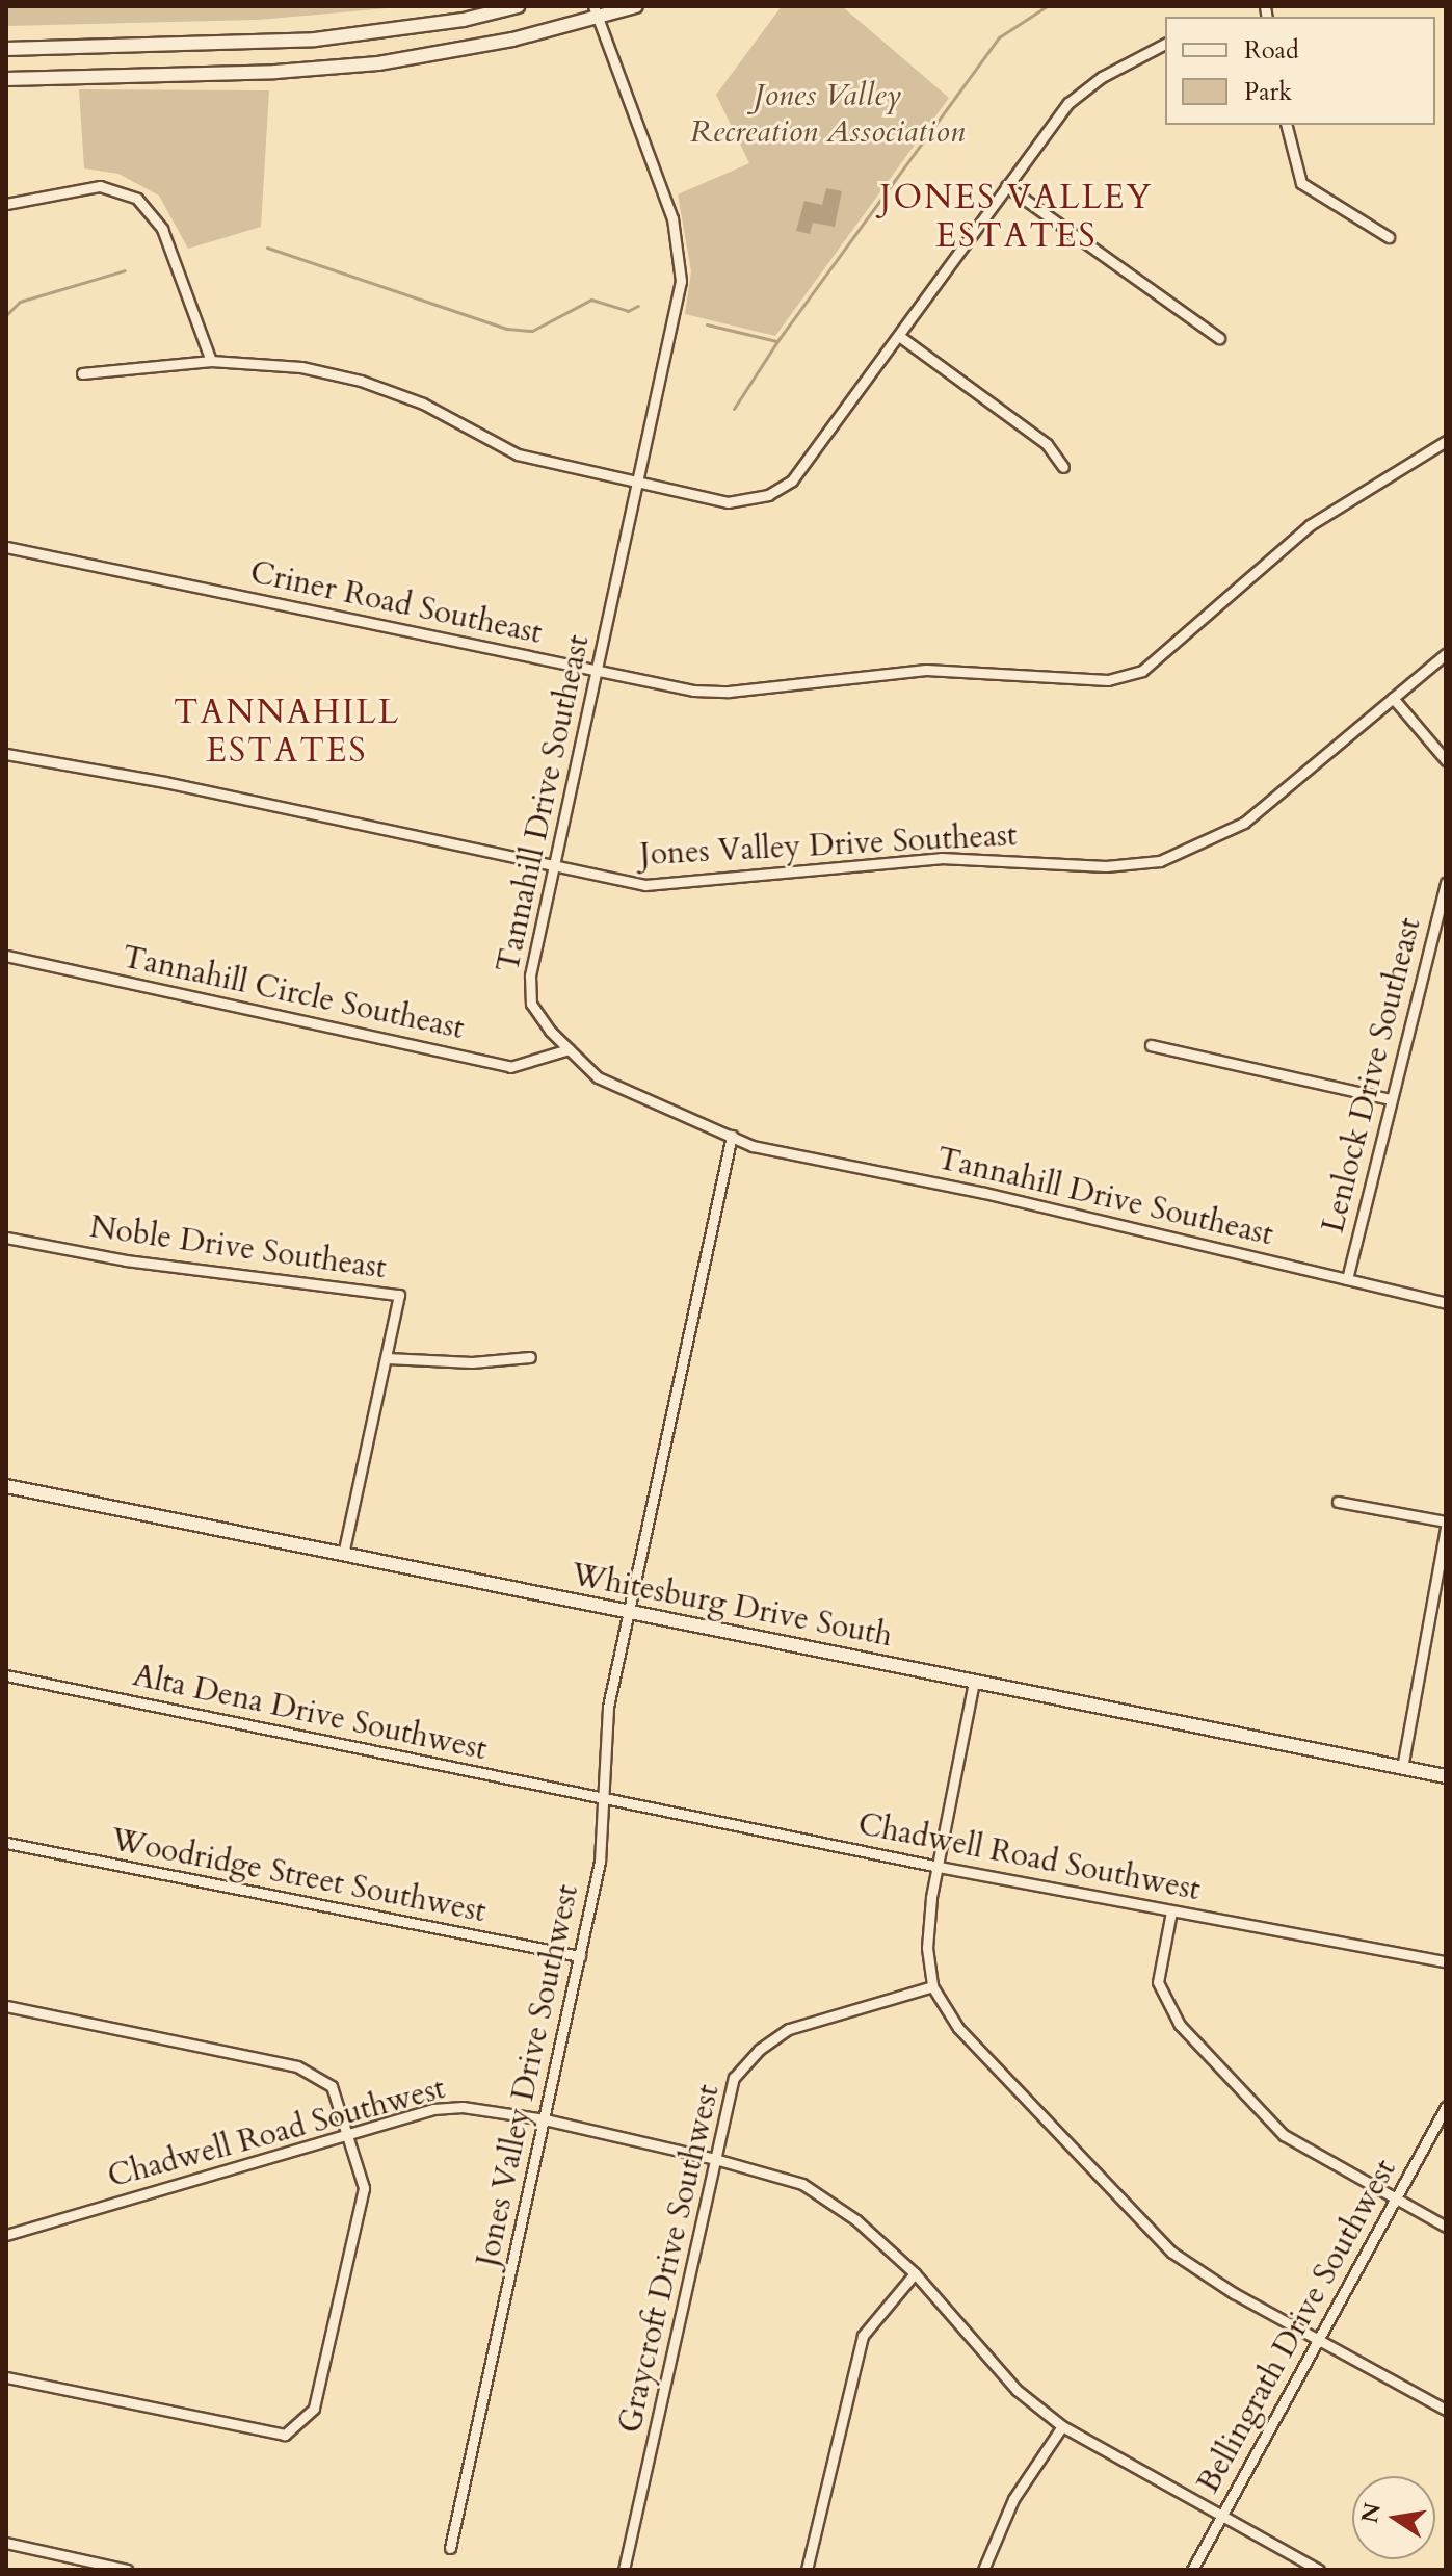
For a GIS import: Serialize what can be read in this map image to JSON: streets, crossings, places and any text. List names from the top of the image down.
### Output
{
  "streets": {
    "main road": ["Whitesburg Drive South"],
    "street": [
      "Criner Road Southeast",
      "Tannahill Drive Southeast",
      "Jones Valley Drive Southeast",
      "Tannahill Circle Southeast",
      "Lenlock Drive Southeast",
      "Noble Drive Southeast",
      "Alta Dena Drive Southwest",
      "Chadwell Road Southwest",
      "Woodridge Street Southwest",
      "Jones Valley Drive Southwest",
      "Graycroft Drive Southwest",
      "Bellingrath Drive Southwest"
    ]
  },
  "crossings": [
    ["Criner Road Southeast", "Tannahill Drive Southeast"],
    ["Tannahill Drive Southeast", "Jones Valley Drive Southeast"],
    ["Tannahill Drive Southeast", "Tannahill Circle Southeast"],
    ["Tannahill Drive Southeast", "Lenlock Drive Southeast"],
    ["Noble Drive Southeast", "Whitesburg Drive South"],
    ["Whitesburg Drive South", "Jones Valley Drive Southwest"],
    ["Alta Dena Drive Southwest", "Chadwell Road Southwest"],
    ["Alta Dena Drive Southwest", "Jones Valley Drive Southwest"],
    ["Chadwell Road Southwest", "Jones Valley Drive Southwest"],
    ["Chadwell Road Southwest", "Graycroft Drive Southwest"],
    ["Chadwell Road Southwest", "Bellingrath Drive Southwest"],
    ["Woodridge Street Southwest", "Jones Valley Drive Southwest"]
  ],
  "districts": ["JONES VALLEY ESTATES", "TANNAHILL ESTATES"],
  "parks": ["Jones Valley Recreation Association"],
  "legend": ["Road", "Park"],
  "north": "left"
}
